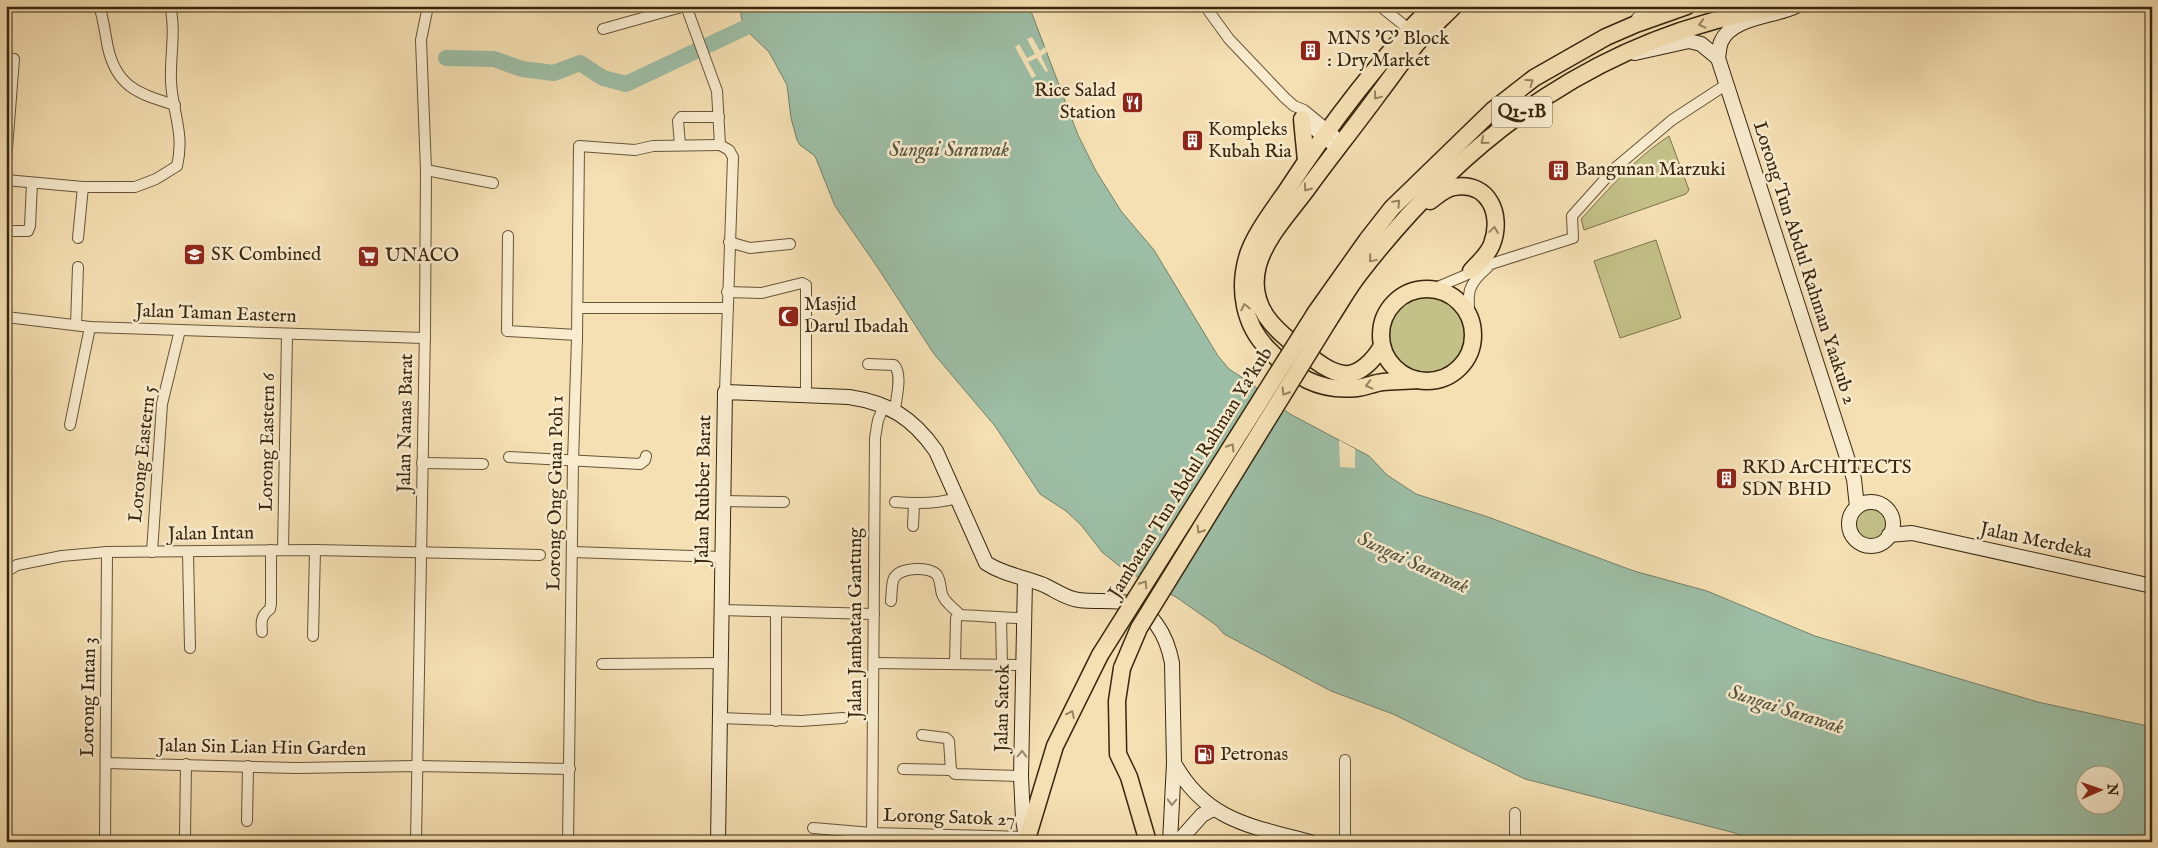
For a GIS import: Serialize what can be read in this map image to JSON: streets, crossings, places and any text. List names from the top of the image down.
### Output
{
  "streets": {
    "main road": [
      "Q1-1B",
      "Lorong Tun Abdul Rahman Yaakub 2",
      "Jambatan Tun Abdul Rahman Ya'kub",
      "Jalan Rubber Barat",
      "Jalan Merdeka",
      "Jalan Satok"
    ],
    "street": [
      "Jalan Taman Eastern",
      "Jalan Nanas Barat",
      "Lorong Eastern 6",
      "Lorong Eastern 5",
      "Lorong Ong Guan Poh 1",
      "Jalan Intan",
      "Jalan Jambatan Gantung",
      "Lorong Intan 3",
      "Jalan Sin Lian Hin Garden",
      "Lorong Satok 27"
    ]
  },
  "crossings": [
    ["Q1-1B", "Jambatan Tun Abdul Rahman Ya'kub"],
    ["Jalan Taman Eastern", "Jalan Nanas Barat"],
    ["Jalan Taman Eastern", "Lorong Eastern 6"],
    ["Jalan Taman Eastern", "Lorong Eastern 5"],
    ["Jalan Nanas Barat", "Jalan Intan"],
    ["Jalan Nanas Barat", "Jalan Sin Lian Hin Garden"],
    ["Lorong Eastern 6", "Jalan Intan"],
    ["Lorong Eastern 5", "Jalan Intan"],
    ["Jambatan Tun Abdul Rahman Ya'kub", "Jalan Satok"],
    ["Jambatan Tun Abdul Rahman Ya'kub", "Lorong Satok 27"],
    ["Lorong Ong Guan Poh 1", "Jalan Sin Lian Hin Garden"],
    ["Jalan Intan", "Lorong Intan 3"],
    ["Jalan Jambatan Gantung", "Lorong Satok 27"],
    ["Lorong Intan 3", "Jalan Sin Lian Hin Garden"],
    ["Jalan Satok", "Lorong Satok 27"]
  ],
  "one_way": ["Jalan Satok"],
  "water": ["Sungai Sarawak"],
  "places": {
    "building": [
      "MNS 'C' Block : Dry Market",
      "Kompleks Kubah Ria",
      "Bangunan Marzuki",
      "RKD ArCHITECTS SDN BHD"
    ],
    "restaurant": ["Rice Salad Station"],
    "school or university": ["SK Combined"],
    "supermarket": ["UNACO"],
    "mosque": ["Masjid Darul Ibadah"],
    "fuel station": ["Petronas"]
  },
  "north": "right"
}
